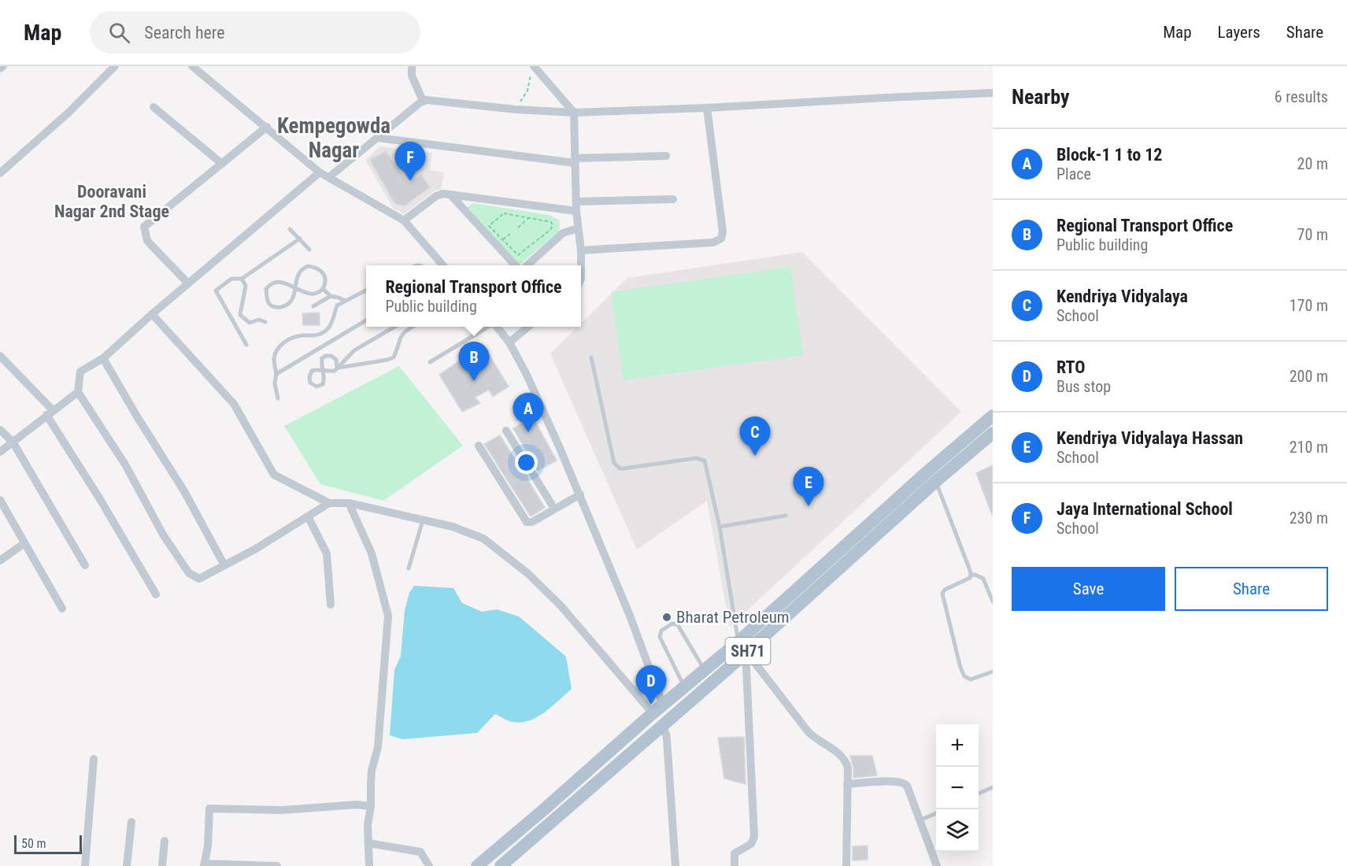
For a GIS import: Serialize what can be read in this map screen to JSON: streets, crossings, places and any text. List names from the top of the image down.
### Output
{
  "streets": {
    "main road": ["SH71"]
  },
  "districts": ["Kempegowda Nagar", "Dooravani Nagar 2nd Stage"],
  "places": ["Bharat Petroleum"],
  "scale_bar": "50 m",
  "page": {
    "header": "Map",
    "search": "Search here",
    "nav": ["Map", "Layers", "Share"],
    "heading": ["Nearby", "6 results"],
    "list": [
      {
        "mark": "A",
        "name": "Block-1 1 to 12",
        "note": "Place",
        "value": "20 m"
      },
      {
        "mark": "B",
        "name": "Regional Transport Office",
        "note": "Public building",
        "value": "70 m"
      },
      {
        "mark": "C",
        "name": "Kendriya Vidyalaya",
        "note": "School",
        "value": "170 m"
      },
      {
        "mark": "D",
        "name": "RTO",
        "note": "Bus stop",
        "value": "200 m"
      },
      {
        "mark": "E",
        "name": "Kendriya Vidyalaya Hassan",
        "note": "School",
        "value": "210 m"
      },
      {
        "mark": "F",
        "name": "Jaya International School",
        "note": "School",
        "value": "230 m"
      }
    ],
    "pins": [
      "F",
      "B",
      "A",
      "C",
      "E",
      "D"
    ],
    "popup": ["Regional Transport Office", "Public building"],
    "buttons": ["Save", "Share"],
    "map_buttons": ["+", "−"],
    "scale": "50 m"
  }
}
